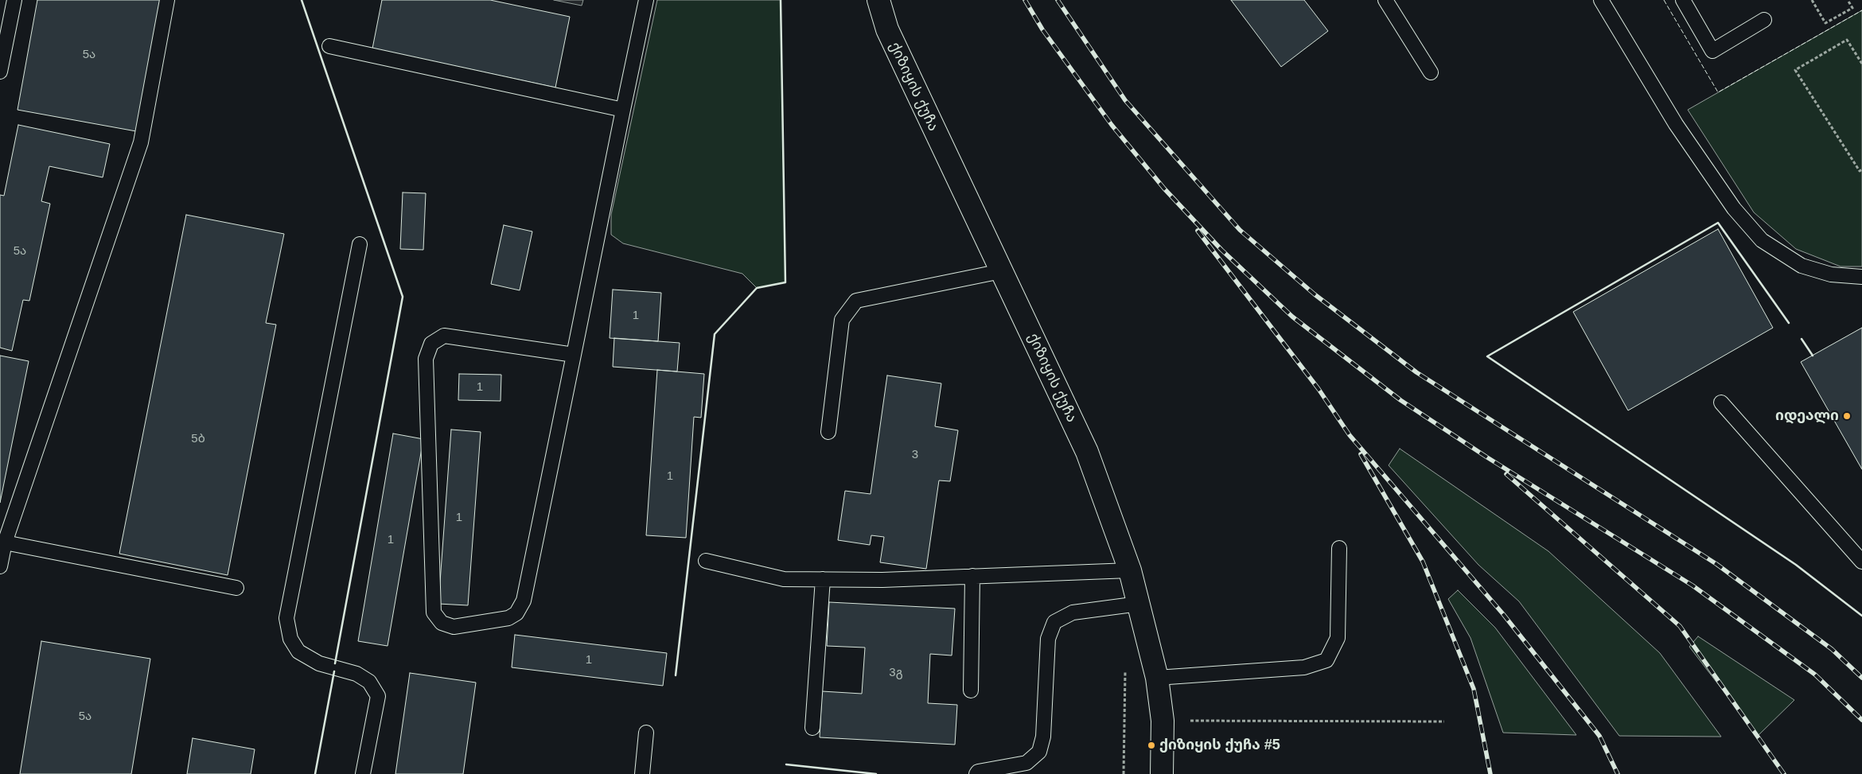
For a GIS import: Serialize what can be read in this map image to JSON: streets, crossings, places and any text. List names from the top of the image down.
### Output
{
  "streets": {
    "street": ["ქიზიყის ქუჩა"]
  },
  "places": ["იდეალი", "ქიზიყის ქუჩა #5"],
  "house_numbers": [
    "5ა",
    "5ა",
    "1",
    "1",
    "5ბ",
    "3",
    "1",
    "1",
    "1",
    "1",
    "3გ",
    "5ა"
  ]
}
